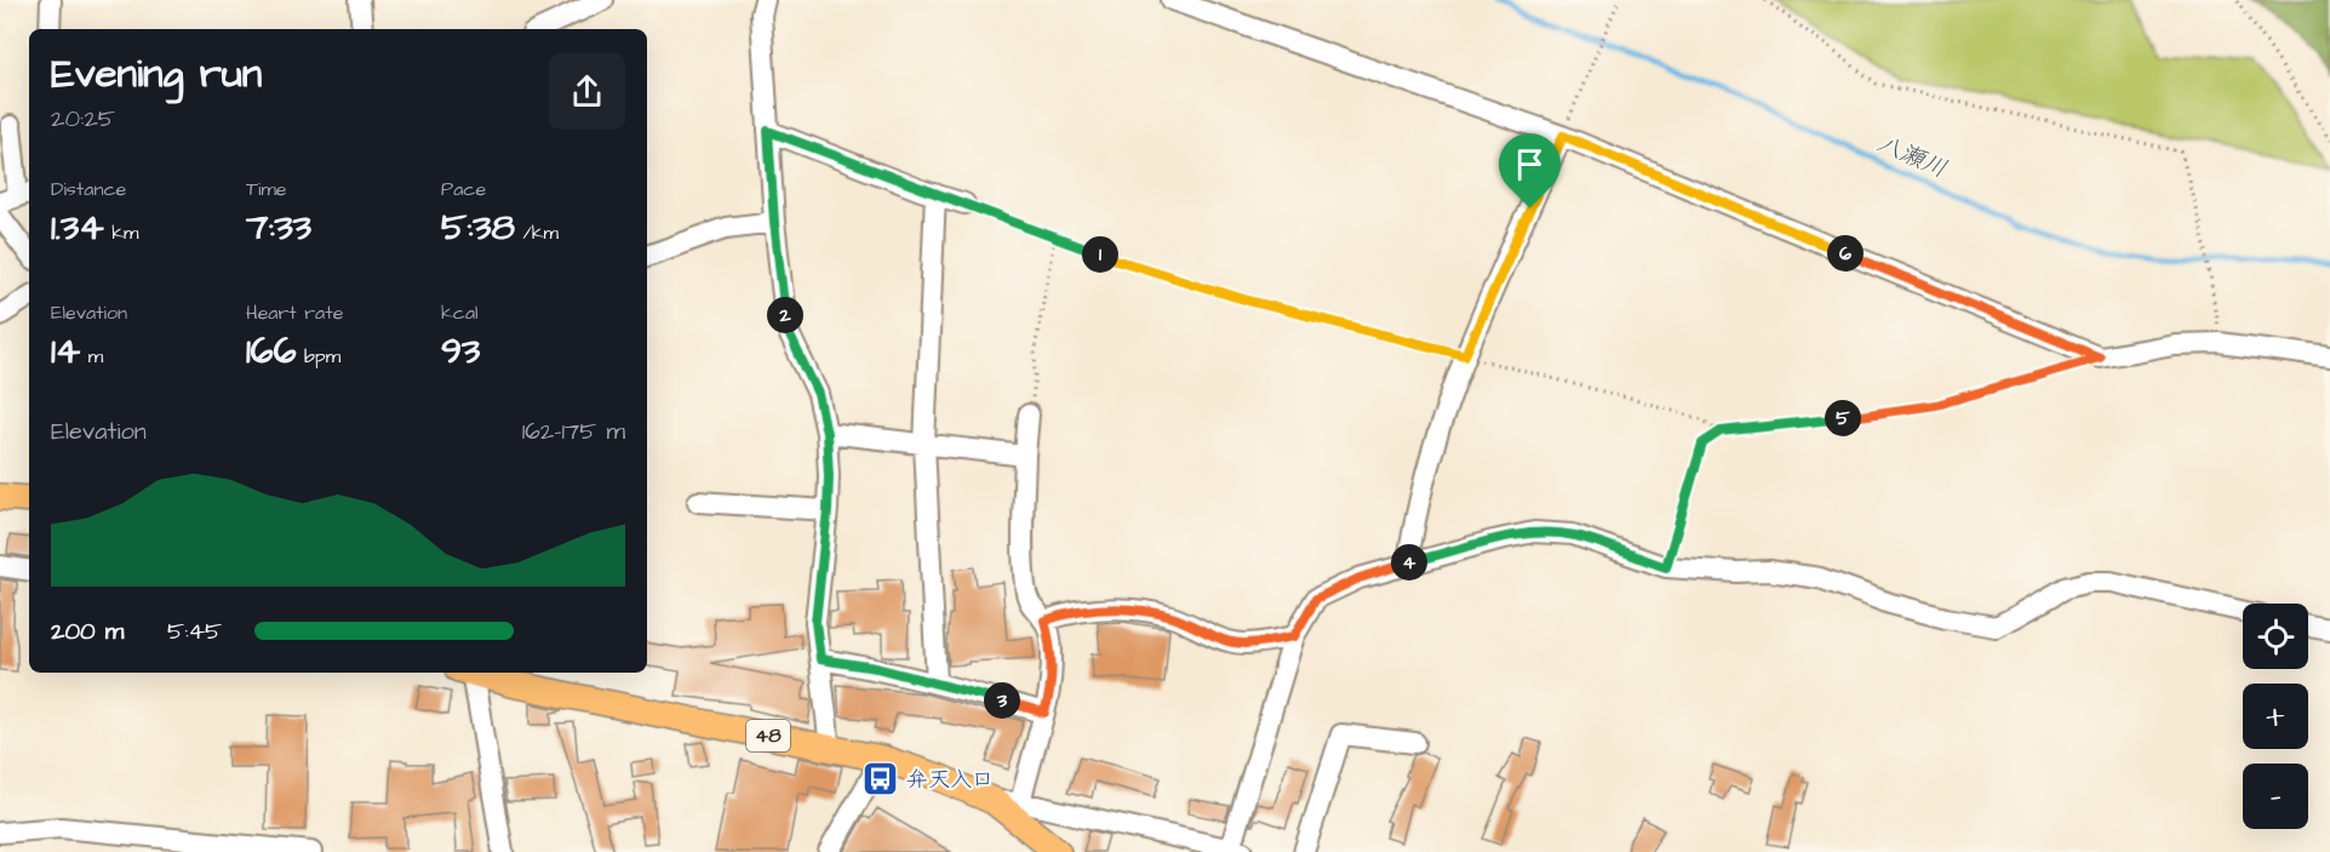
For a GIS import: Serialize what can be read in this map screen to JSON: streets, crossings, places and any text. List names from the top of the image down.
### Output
{
  "streets": {
    "main road": ["48"]
  },
  "water": ["八瀬川"],
  "places": {
    "bus stop": ["弁天入口"]
  },
  "page": {
    "heading": ["Evening run", "20:25"],
    "stats": [
      ["Distance", "1.34 km"],
      ["Time", "7:33"],
      ["Pace", "5:38 /km"],
      ["Elevation", "14 m"],
      ["Heart rate", "166 bpm"],
      ["kcal", "93"]
    ],
    "pins": [
      "6",
      "1",
      "2",
      "5",
      "4",
      "3"
    ],
    "chart": ["Elevation", "162–175 m"],
    "map_buttons": ["+", "−"],
    "list": [
      {
        "name": "200 m",
        "note": "5:45"
      }
    ]
  }
}
